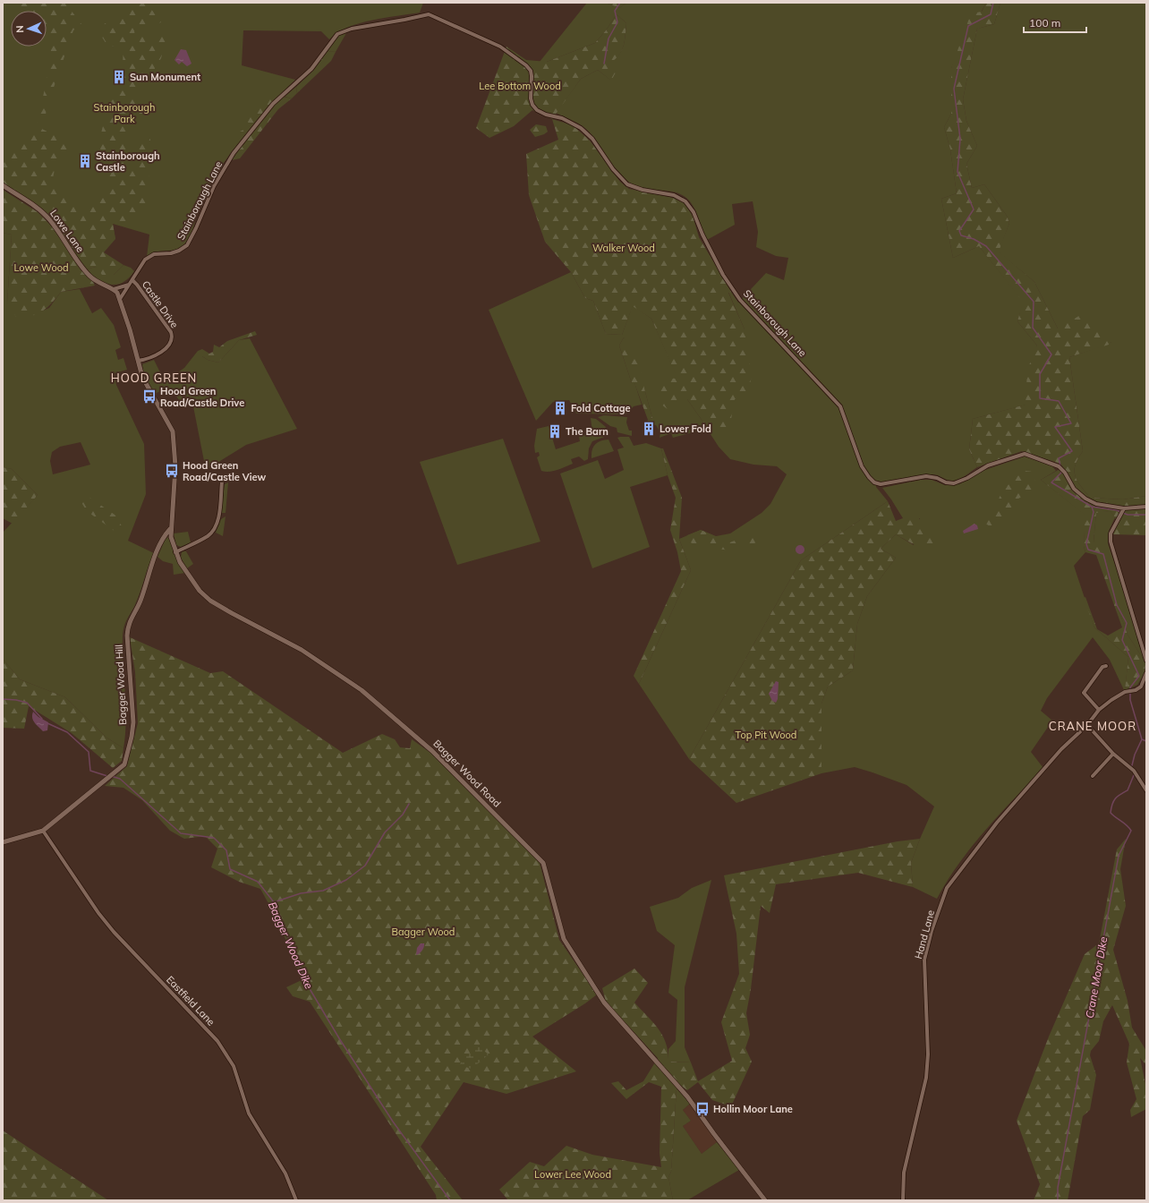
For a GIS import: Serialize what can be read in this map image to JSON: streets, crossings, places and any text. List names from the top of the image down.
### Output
{
  "streets": {
    "street": [
      "Stainborough Lane",
      "Lowe Lane",
      "Castle Drive",
      "Bagger Wood Hill",
      "Bagger Wood Road",
      "Hand Lane",
      "Eastfield Lane"
    ]
  },
  "crossings": [
    ["Stainborough Lane", "Castle Drive"],
    ["Bagger Wood Hill", "Bagger Wood Road"],
    ["Bagger Wood Hill", "Eastfield Lane"]
  ],
  "districts": ["HOOD GREEN", "CRANE MOOR"],
  "water": ["Bagger Wood Dike", "Crane Moor Dike"],
  "parks": [
    "Lee Bottom Wood",
    "Stainborough Park",
    "Walker Wood",
    "Lowe Wood",
    "Top Pit Wood",
    "Bagger Wood",
    "Lower Lee Wood"
  ],
  "places": {
    "building": [
      "Sun Monument",
      "Stainborough Castle",
      "Fold Cottage",
      "Lower Fold",
      "The Barn"
    ],
    "bus stop": ["Hood Green Road/Castle Drive", "Hood Green Road/Castle View", "Hollin Moor Lane"]
  },
  "scale_bar": "100 m",
  "north": "left"
}
